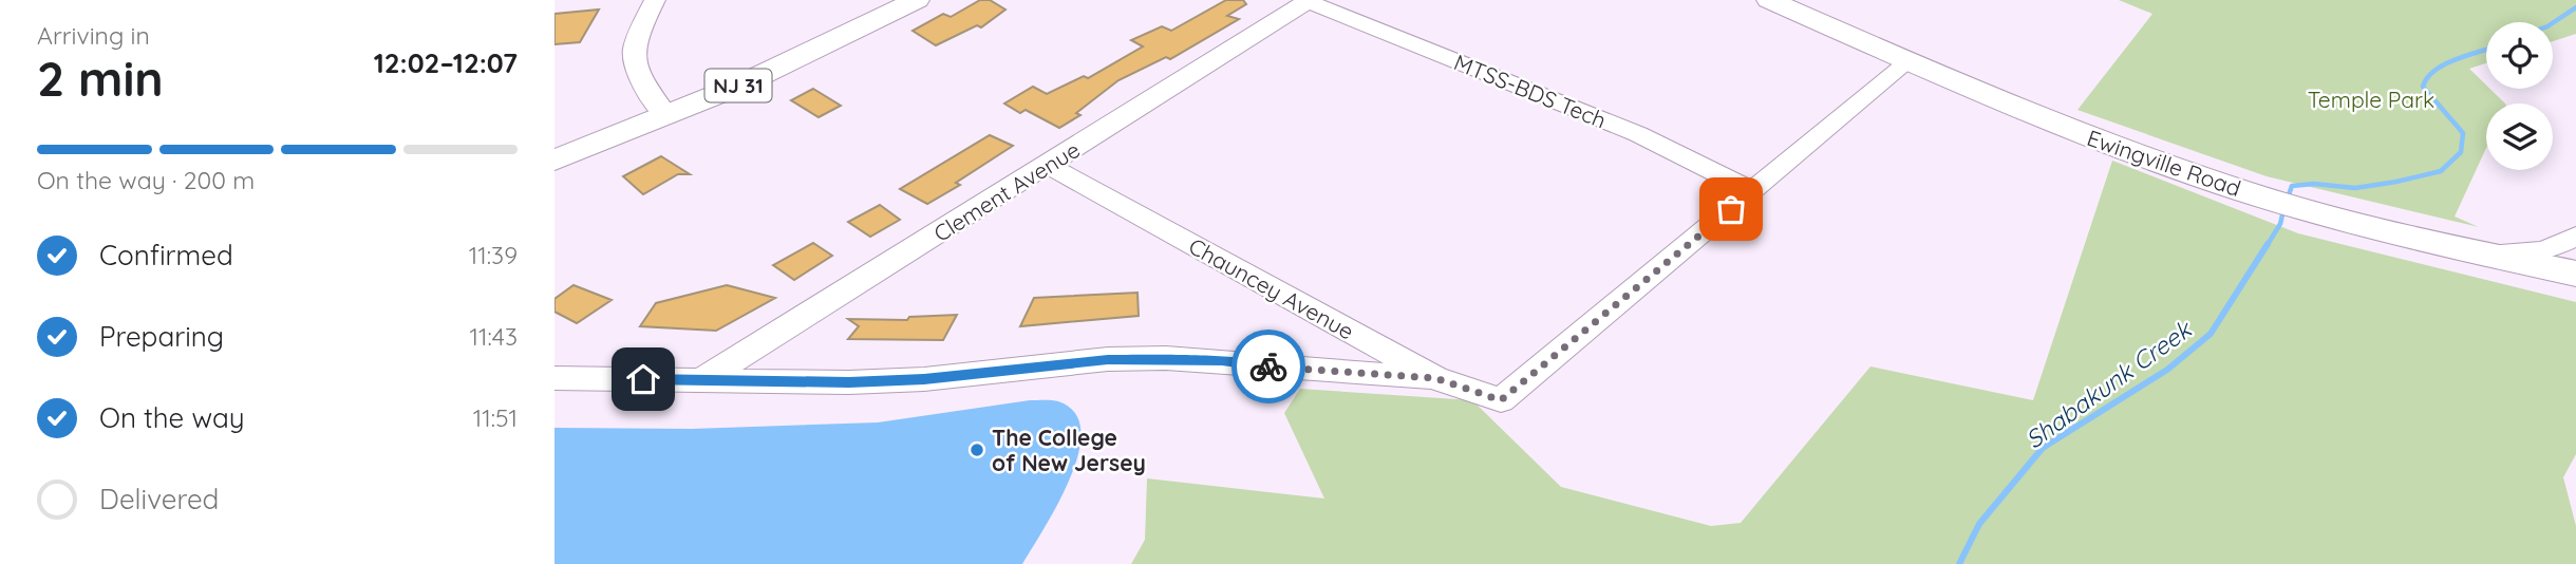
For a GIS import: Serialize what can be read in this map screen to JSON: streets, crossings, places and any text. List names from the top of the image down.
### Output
{
  "streets": {
    "main road": ["NJ 31", "Ewingville Road"],
    "street": ["MTSS-BDS Tech", "Clement Avenue", "Chauncey Avenue"]
  },
  "crossings": [
    ["MTSS-BDS Tech", "Clement Avenue"],
    ["MTSS-BDS Tech", "Chauncey Avenue"],
    ["Clement Avenue", "Chauncey Avenue"]
  ],
  "water": ["Shabakunk Creek"],
  "parks": ["Temple Park"],
  "places": ["The College of New Jersey"],
  "page": {
    "heading": ["2 min", "Arriving in", "12:02–12:07"],
    "bar": "On the way · 200 m",
    "list": [
      ["Confirmed", "11:39"],
      ["Preparing", "11:43"],
      ["On the way", "11:51"],
      "Delivered"
    ]
  }
}
